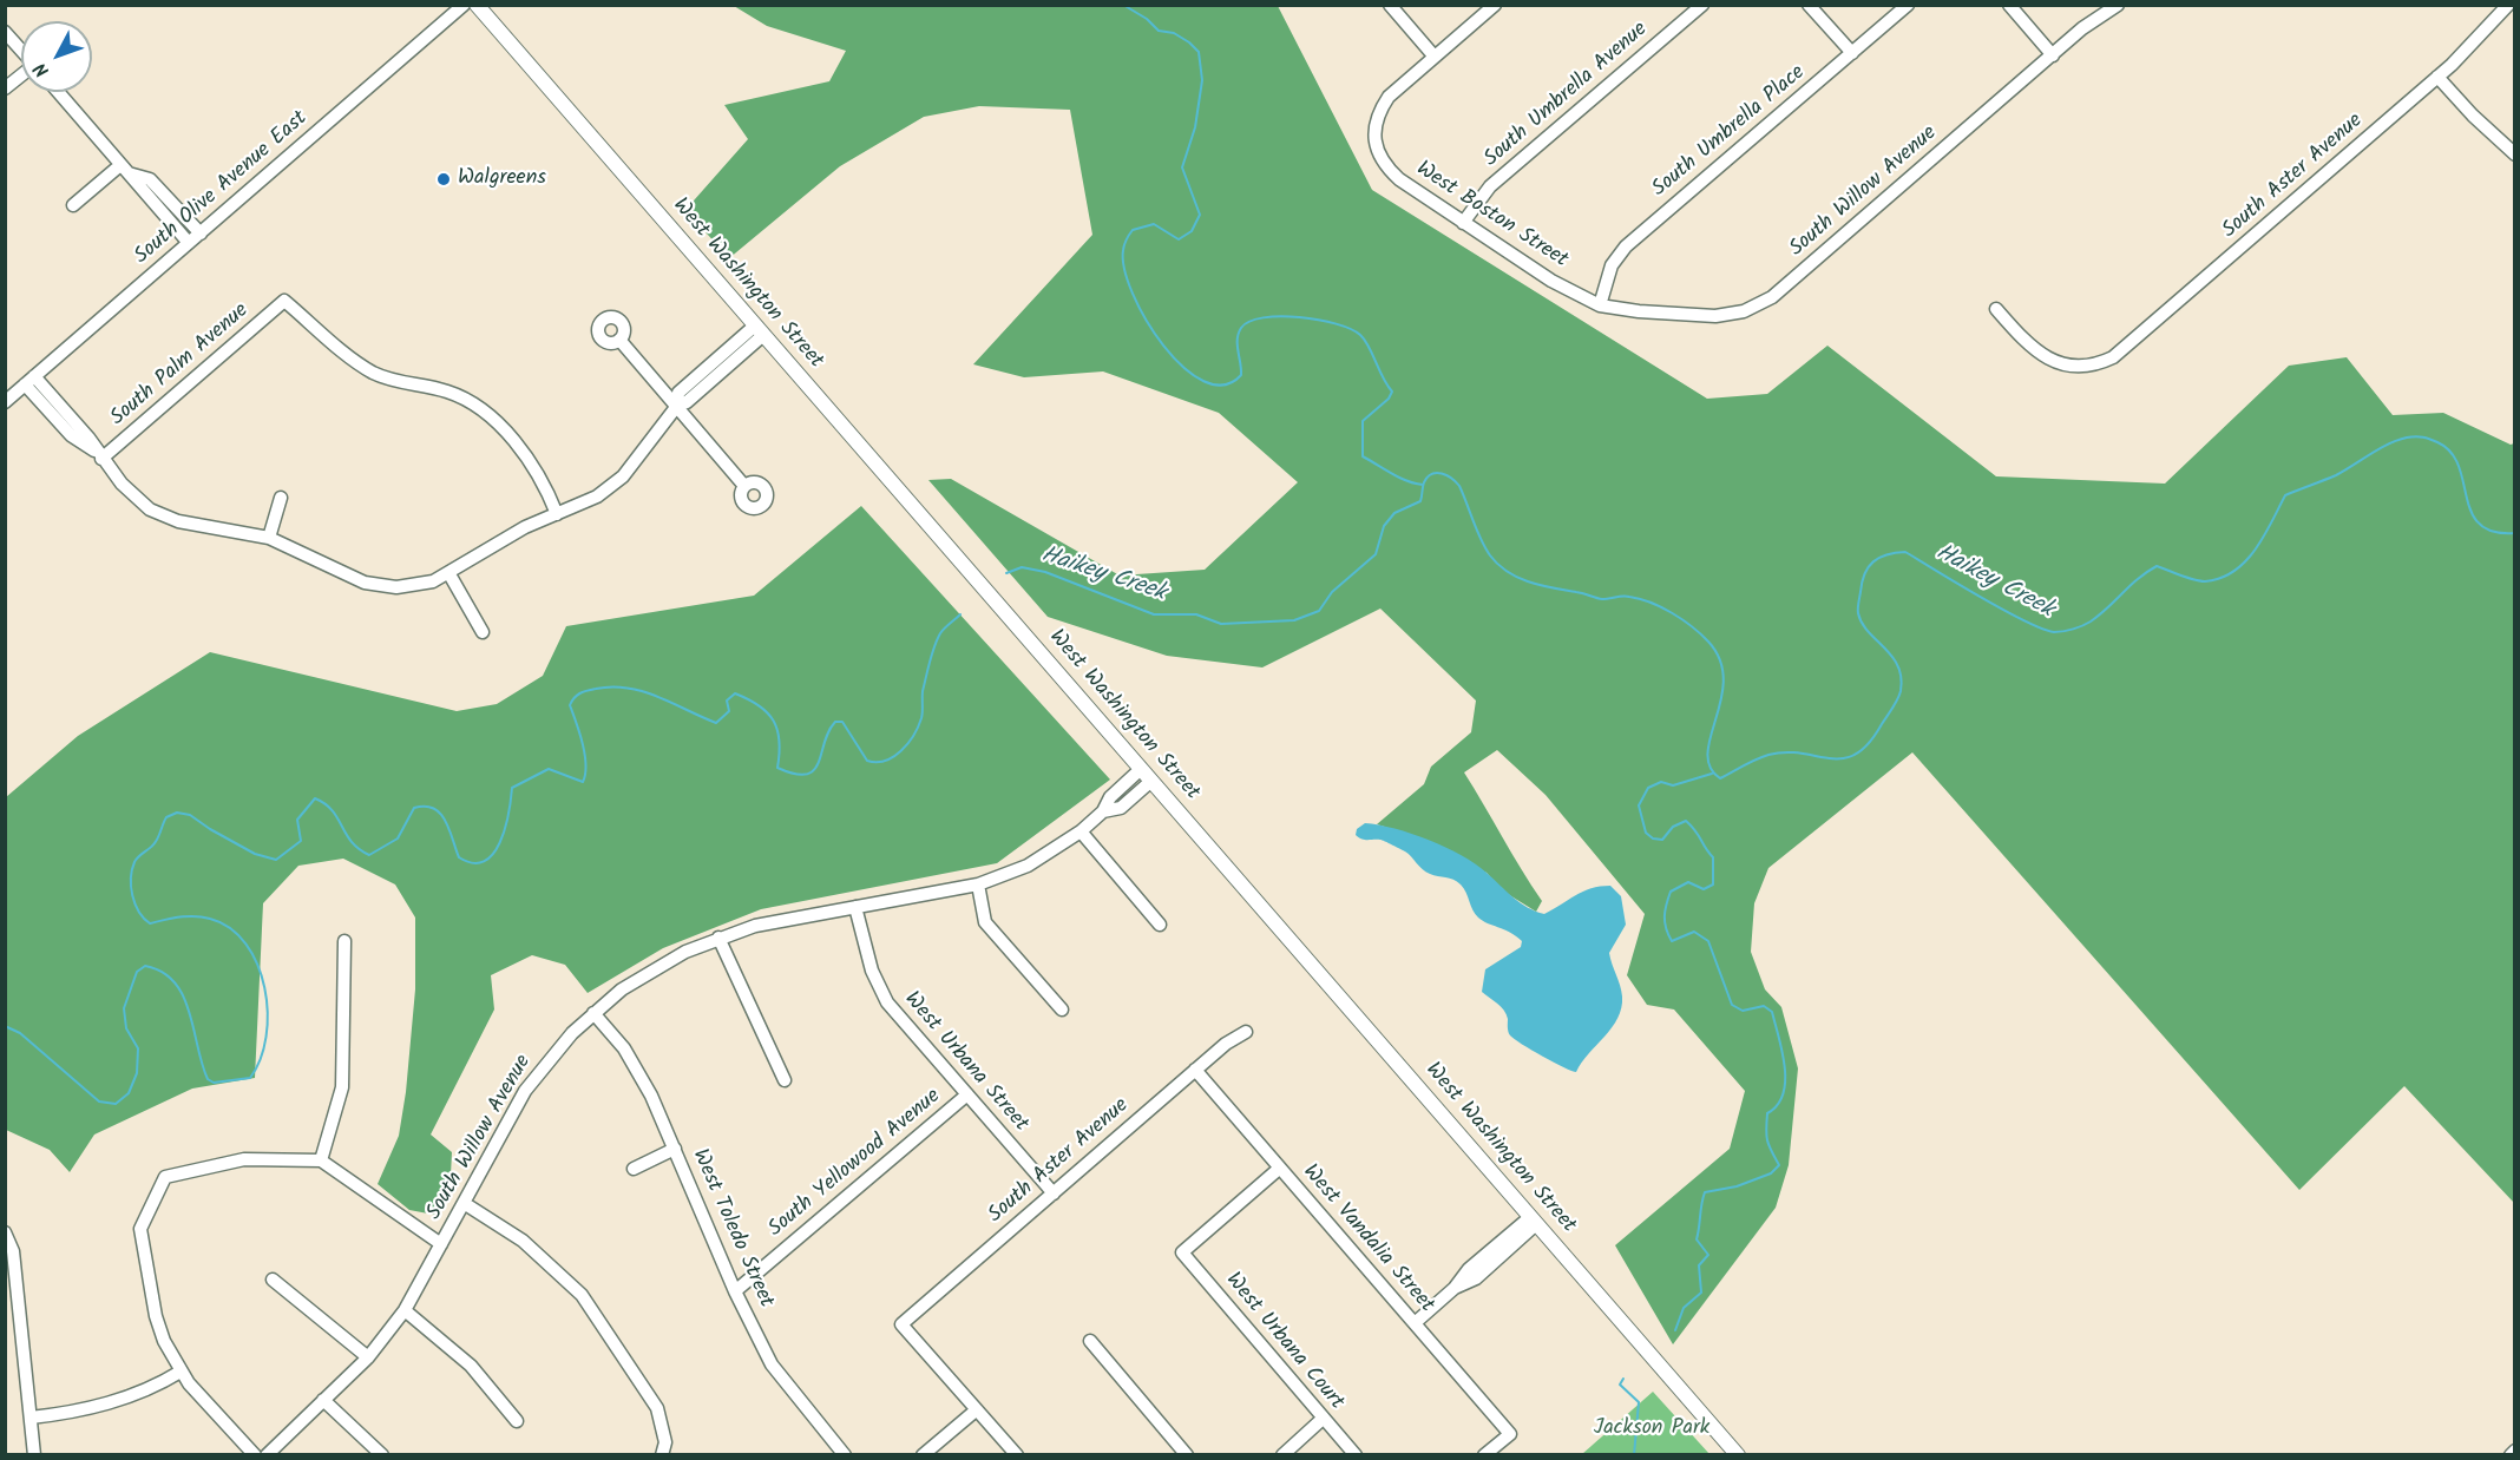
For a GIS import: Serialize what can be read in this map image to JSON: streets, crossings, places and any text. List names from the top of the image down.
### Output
{
  "streets": {
    "main road": ["West Washington Street"],
    "street": [
      "South Umbrella Avenue",
      "South Umbrella Place",
      "South Aster Avenue",
      "South Olive Avenue East",
      "South Willow Avenue",
      "West Boston Street",
      "South Palm Avenue",
      "West Urbana Street",
      "South Yellowood Avenue",
      "West Toledo Street",
      "West Vandalia Street",
      "West Urbana Court"
    ]
  },
  "crossings": [
    ["South Umbrella Avenue", "West Boston Street"],
    ["South Umbrella Place", "South Willow Avenue"],
    ["South Umbrella Place", "West Boston Street"],
    ["South Aster Avenue", "West Urbana Street"],
    ["South Aster Avenue", "West Vandalia Street"],
    ["South Willow Avenue", "West Boston Street"],
    ["South Willow Avenue", "West Washington Street"],
    ["South Willow Avenue", "West Urbana Street"],
    ["South Willow Avenue", "West Toledo Street"],
    ["West Urbana Street", "South Yellowood Avenue"],
    ["South Yellowood Avenue", "West Toledo Street"],
    ["West Vandalia Street", "West Urbana Court"]
  ],
  "water": ["Haikey Creek"],
  "parks": ["Jackson Park"],
  "places": ["Walgreens"],
  "north": "bottom left"
}
